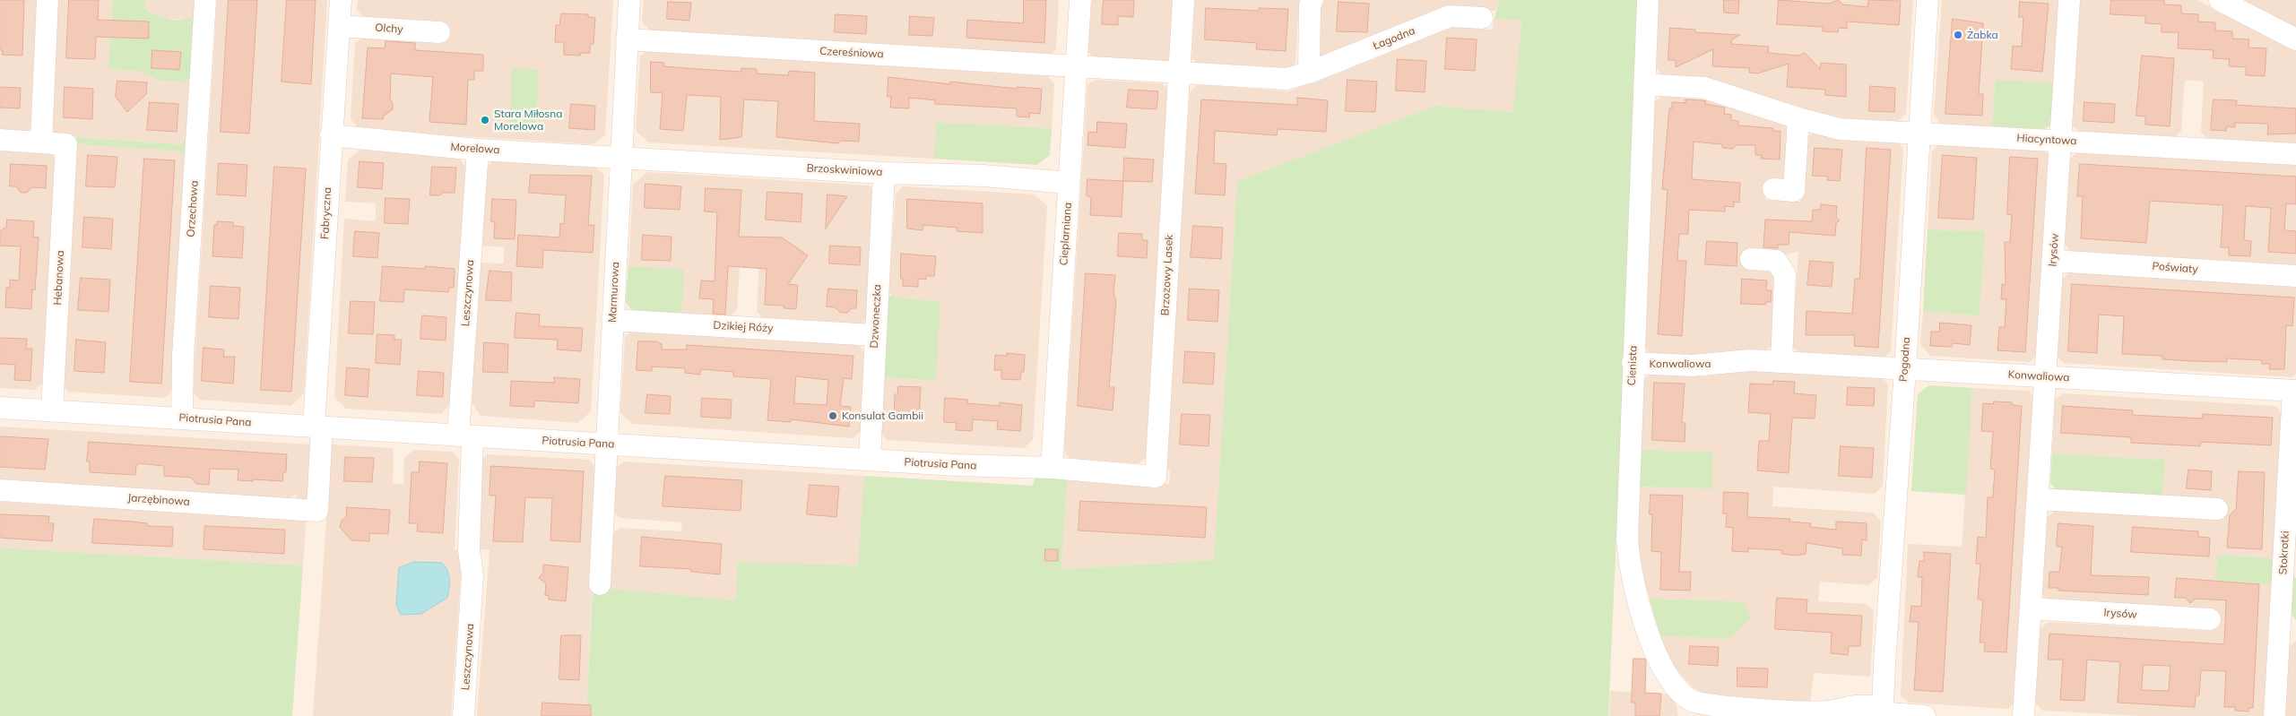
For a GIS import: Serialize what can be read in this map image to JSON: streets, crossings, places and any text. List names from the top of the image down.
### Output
{
  "streets": {
    "street": [
      "Olchy",
      "Łagodna",
      "Czereśniowa",
      "Hiacyntowa",
      "Morelowa",
      "Brzoskwiniowa",
      "Orzechowa",
      "Fabryczna",
      "Cieplarniana",
      "Irysów",
      "Poświaty",
      "Brzozowy Lasek",
      "Hebanowa",
      "Marmurowa",
      "Leszczynowa",
      "Dzwoneczka",
      "Dzikiej Róży",
      "Pogodna",
      "Konwaliowa",
      "Cienista",
      "Piotrusia Pana",
      "Jarzębinowa",
      "Stokrotki"
    ]
  },
  "crossings": [
    ["Olchy", "Fabryczna"],
    ["Łagodna", "Czereśniowa"],
    ["Łagodna", "Cieplarniana"],
    ["Łagodna", "Brzozowy Lasek"],
    ["Czereśniowa", "Cieplarniana"],
    ["Czereśniowa", "Marmurowa"],
    ["Hiacyntowa", "Irysów"],
    ["Hiacyntowa", "Pogodna"],
    ["Hiacyntowa", "Cienista"],
    ["Morelowa", "Brzoskwiniowa"],
    ["Morelowa", "Fabryczna"],
    ["Morelowa", "Marmurowa"],
    ["Morelowa", "Leszczynowa"],
    ["Brzoskwiniowa", "Cieplarniana"],
    ["Brzoskwiniowa", "Marmurowa"],
    ["Brzoskwiniowa", "Dzwoneczka"],
    ["Orzechowa", "Piotrusia Pana"],
    ["Fabryczna", "Piotrusia Pana"],
    ["Fabryczna", "Jarzębinowa"],
    ["Cieplarniana", "Piotrusia Pana"],
    ["Irysów", "Poświaty"],
    ["Irysów", "Konwaliowa"],
    ["Brzozowy Lasek", "Piotrusia Pana"],
    ["Hebanowa", "Piotrusia Pana"],
    ["Marmurowa", "Dzikiej Róży"],
    ["Marmurowa", "Piotrusia Pana"],
    ["Leszczynowa", "Piotrusia Pana"],
    ["Dzwoneczka", "Dzikiej Róży"],
    ["Dzwoneczka", "Piotrusia Pana"],
    ["Pogodna", "Konwaliowa"],
    ["Konwaliowa", "Cienista"],
    ["Konwaliowa", "Stokrotki"]
  ],
  "places": ["Żabka", "Stara Miłosna Morelowa", "Konsulat Gambii"]
}
